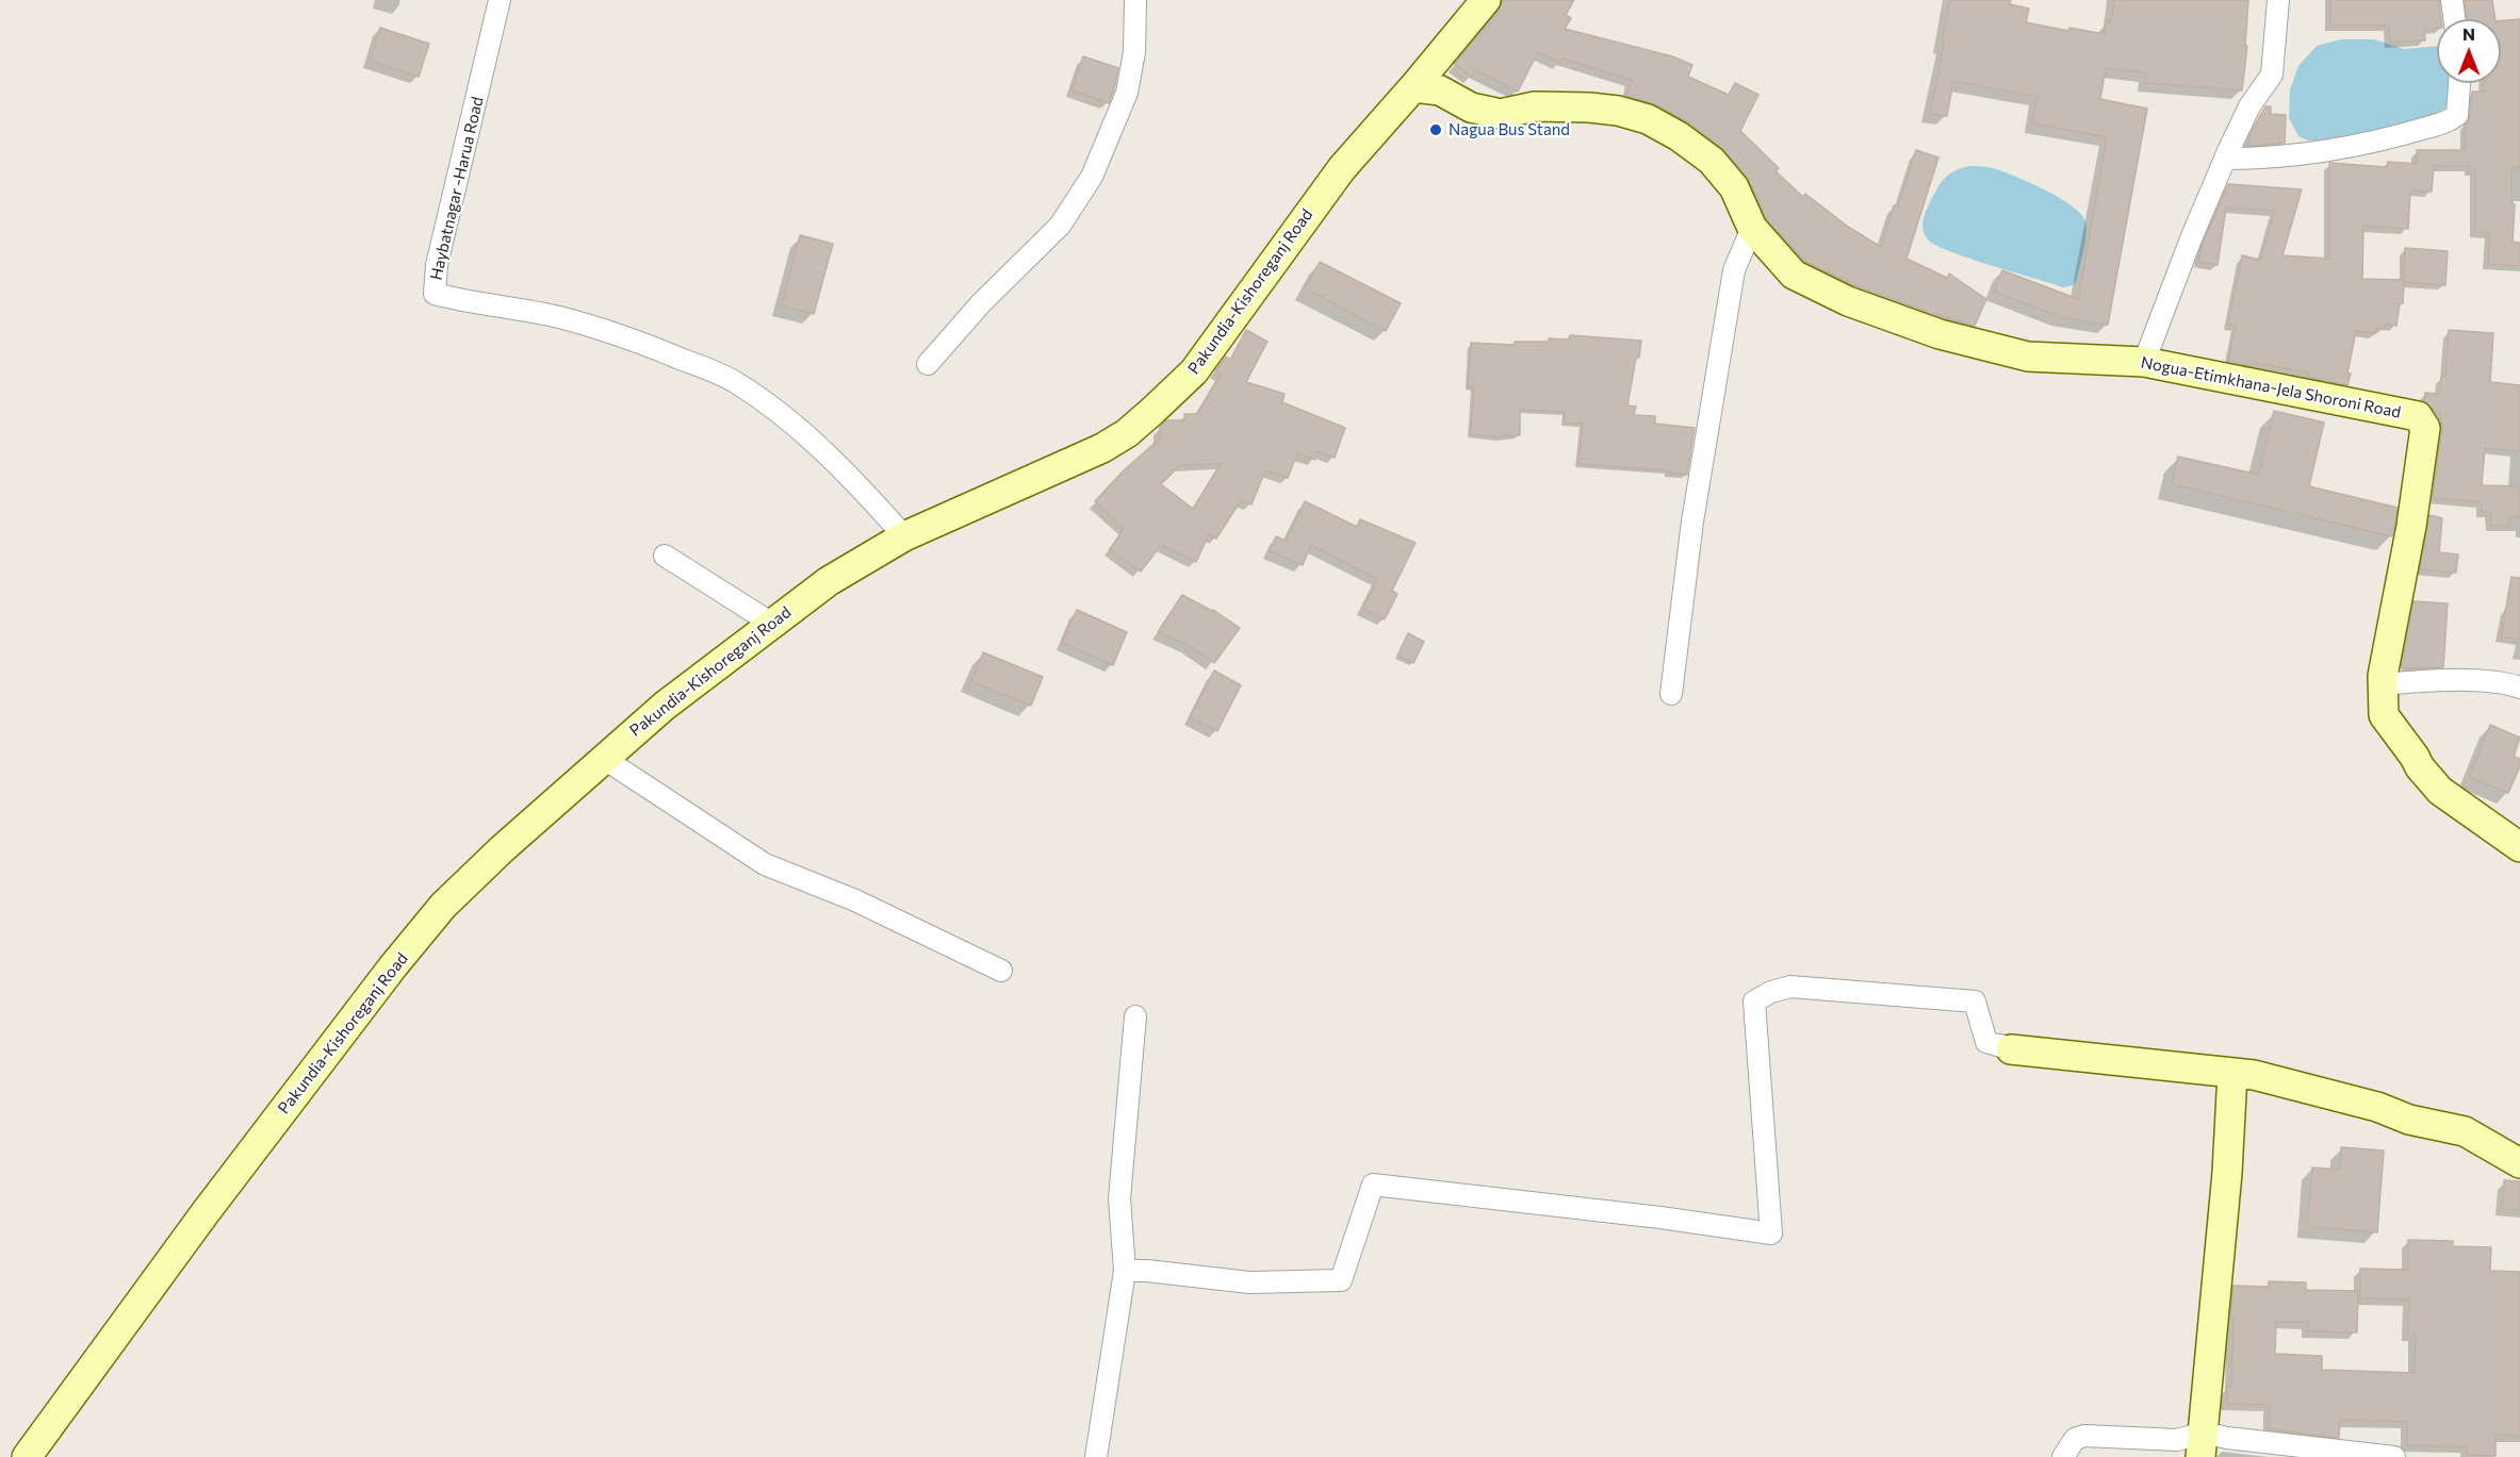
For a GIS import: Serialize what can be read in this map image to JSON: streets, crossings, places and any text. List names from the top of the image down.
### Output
{
  "streets": {
    "street": ["Haybatnagar -Harua Road", "Pakundia-Kishoreganj Road", "Nogua-Etimkhana-Jela Shoroni Road"]
  },
  "crossings": [
    ["Haybatnagar -Harua Road", "Pakundia-Kishoreganj Road"],
    ["Pakundia-Kishoreganj Road", "Nogua-Etimkhana-Jela Shoroni Road"]
  ],
  "places": ["Nagua Bus Stand"],
  "north": "top"
}
